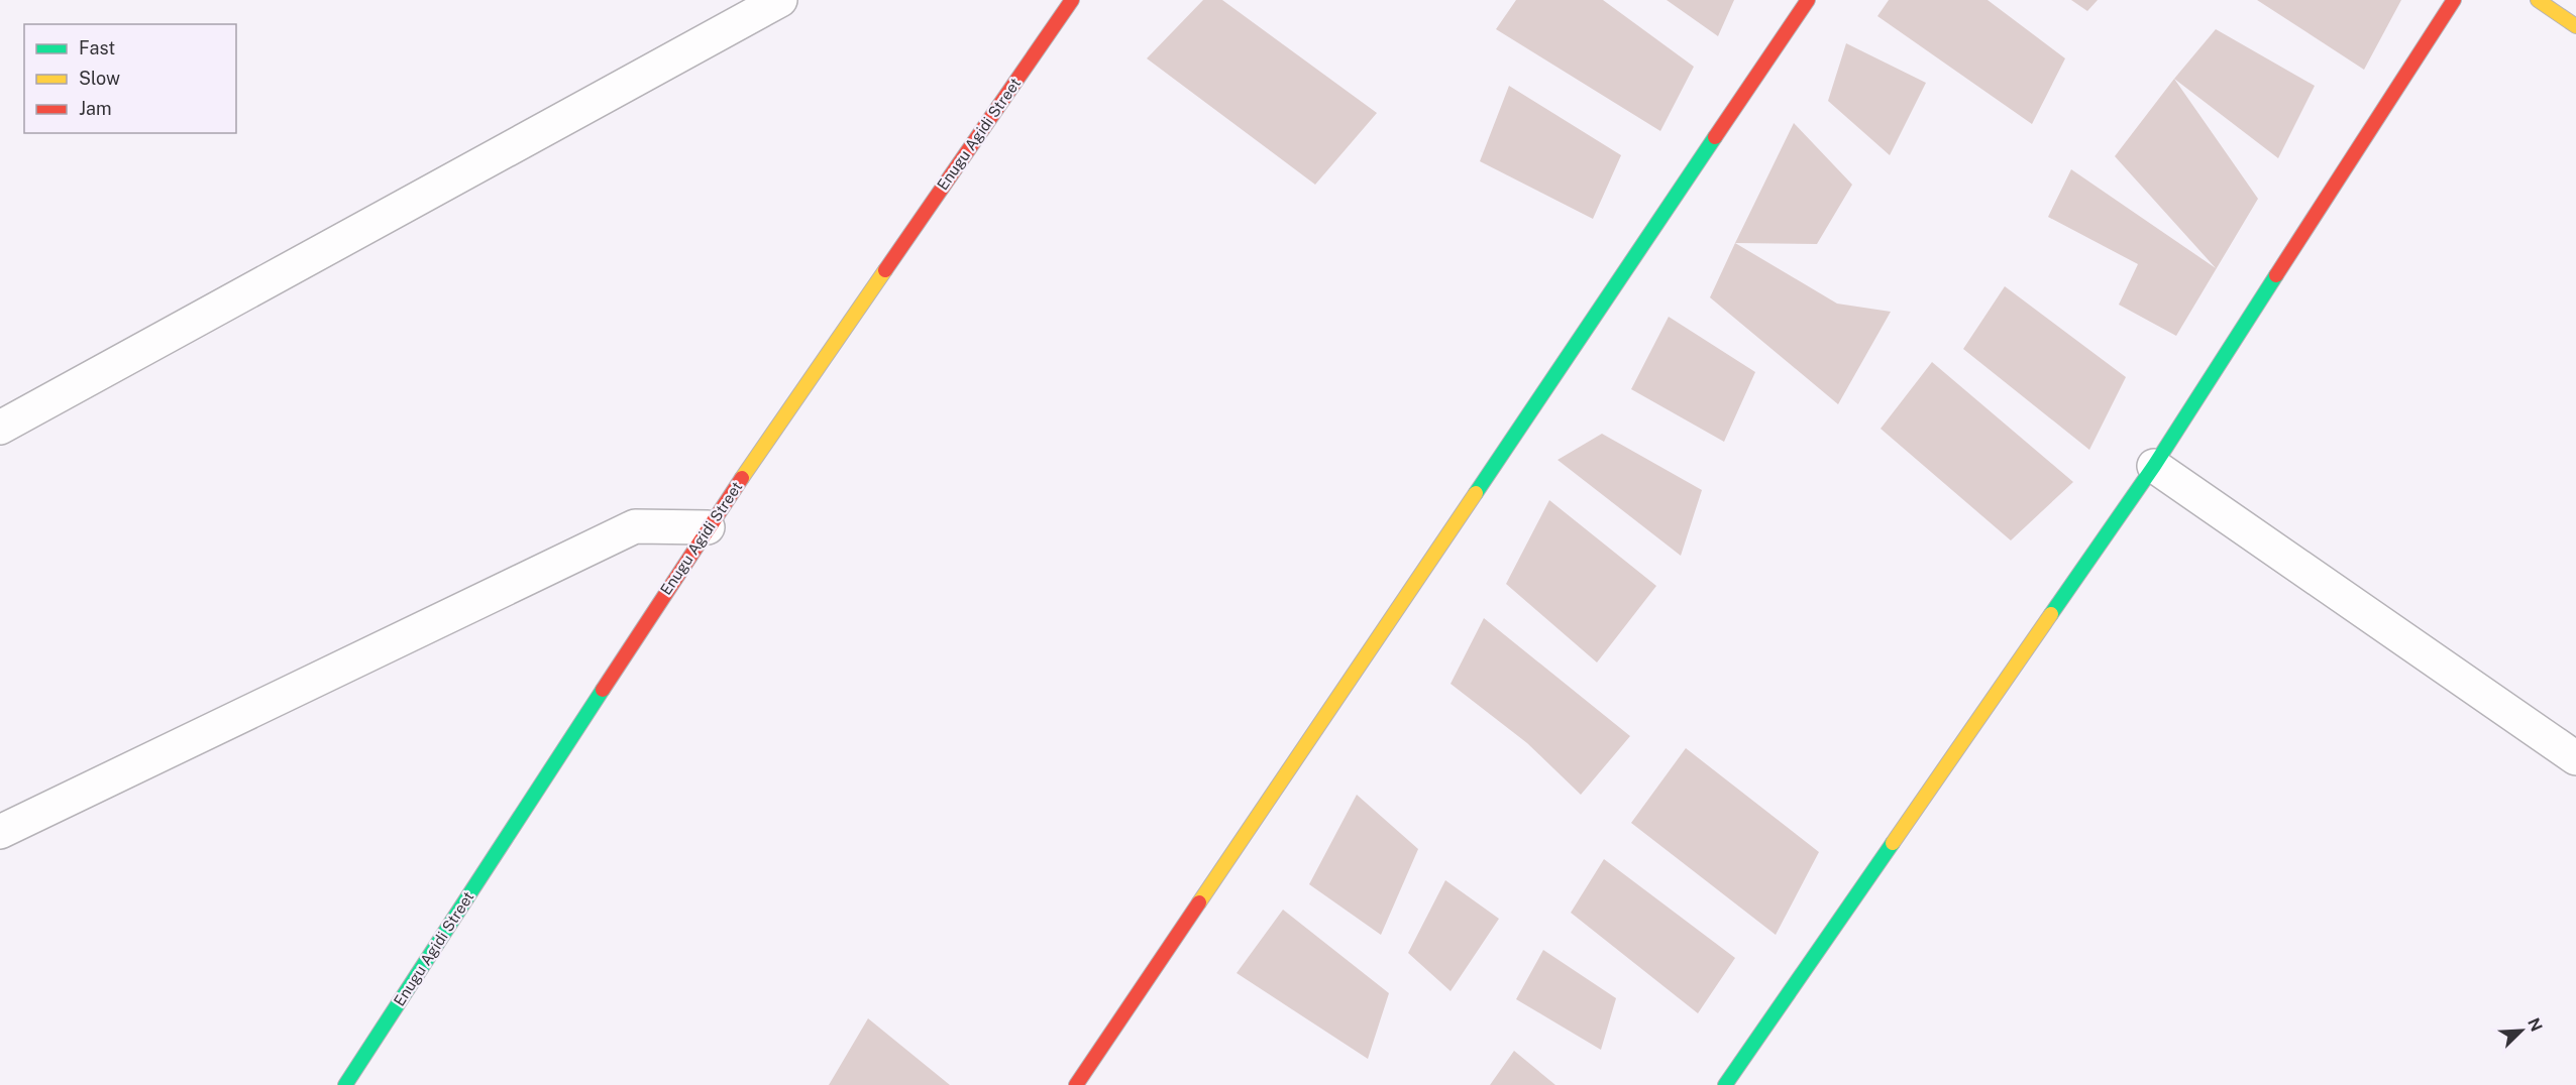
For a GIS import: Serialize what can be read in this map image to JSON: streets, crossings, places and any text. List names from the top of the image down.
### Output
{
  "streets": {
    "street": ["Enugu Agidi Street"]
  },
  "legend": ["Fast", "Slow", "Jam"],
  "north": "top right"
}
